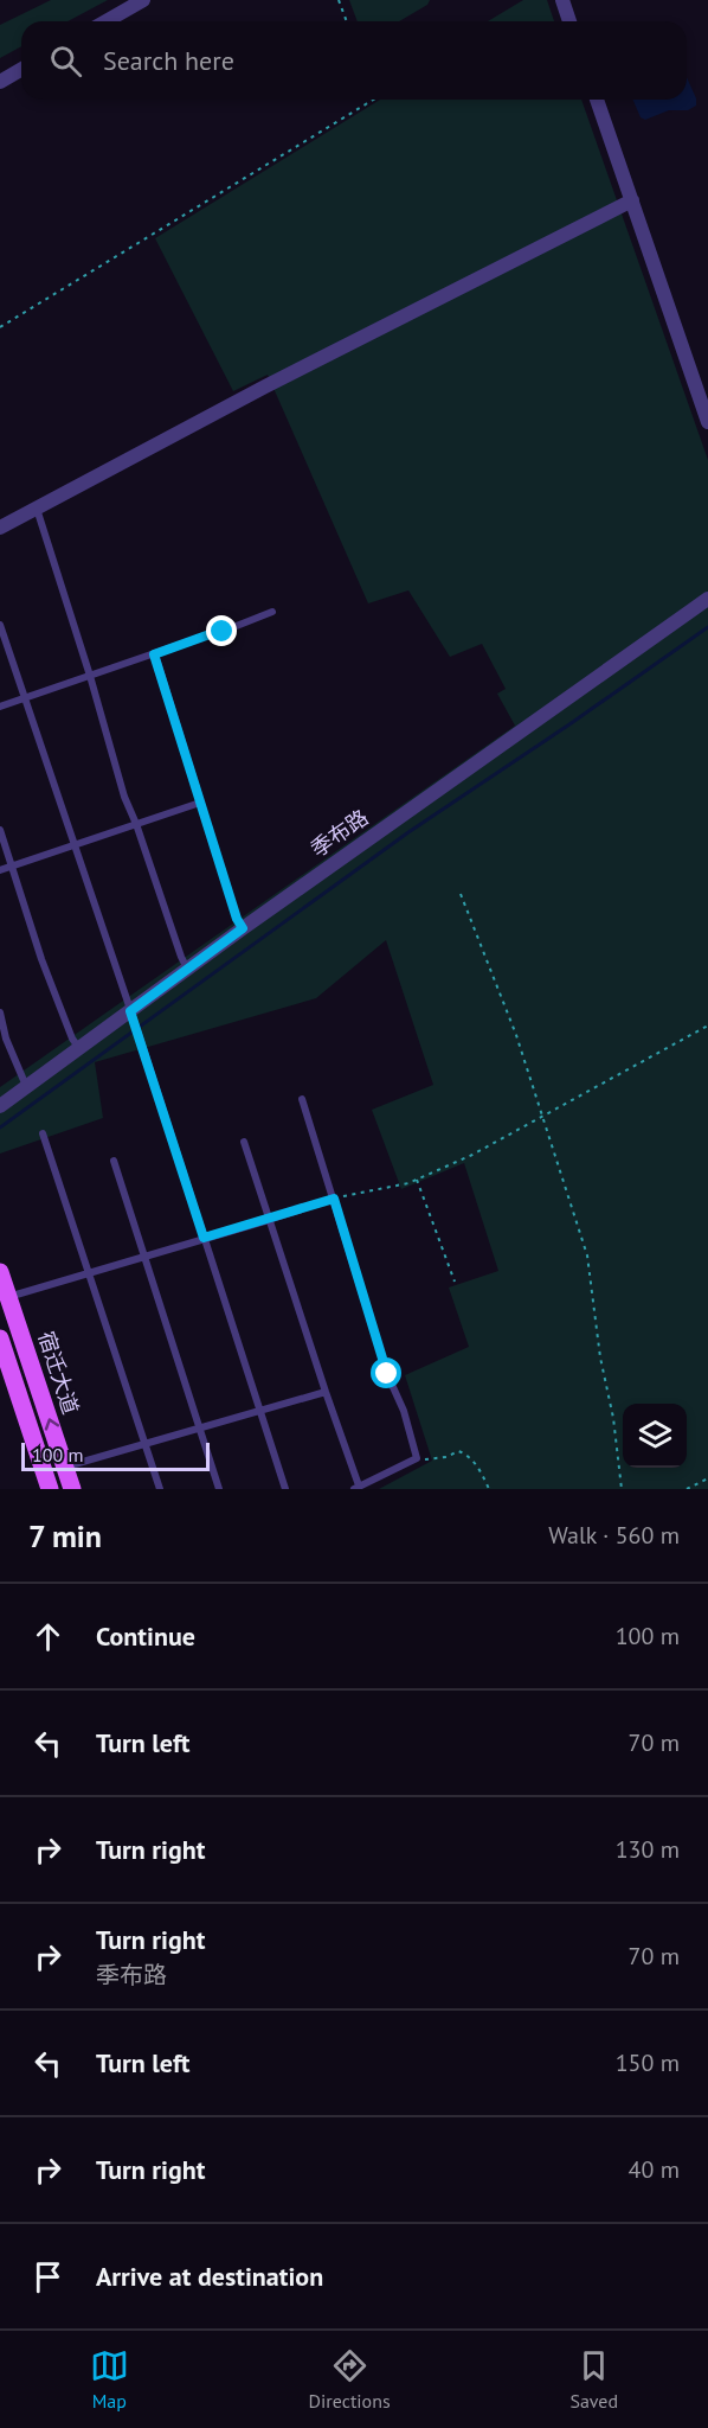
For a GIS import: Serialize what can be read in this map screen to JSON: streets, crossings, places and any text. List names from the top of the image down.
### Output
{
  "streets": {
    "main road": ["宿迁大道"],
    "street": ["季布路"]
  },
  "scale_bar": "100 m",
  "page": {
    "search": "Search here",
    "scale": "100 m",
    "heading": ["7 min", "Walk · 560 m"],
    "list": [
      ["Continue", "100 m"],
      ["Turn left", "70 m"],
      ["Turn right", "130 m"],
      ["Turn right", "季布路", "70 m"],
      ["Turn left", "150 m"],
      ["Turn right", "40 m"],
      "Arrive at destination"
    ],
    "nav": ["Map", "Directions", "Saved"]
  }
}
